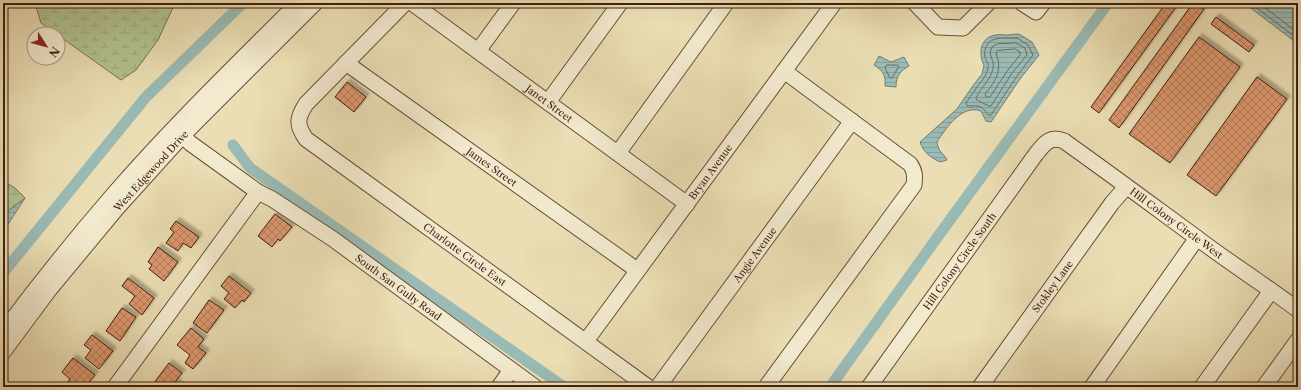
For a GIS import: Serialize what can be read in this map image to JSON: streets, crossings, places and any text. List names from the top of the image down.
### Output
{
  "streets": {
    "street": [
      "Janet Street",
      "James Street",
      "West Edgewood Drive",
      "Bryan Avenue",
      "Hill Colony Circle West",
      "Charlotte Circle East",
      "Angie Avenue",
      "Hill Colony Circle South",
      "South San Gully Road",
      "Stokley Lane"
    ]
  },
  "crossings": [
    ["Janet Street", "Bryan Avenue"],
    ["James Street", "Bryan Avenue"],
    ["James Street", "Charlotte Circle East"],
    ["West Edgewood Drive", "South San Gully Road"],
    ["Bryan Avenue", "Charlotte Circle East"],
    ["Hill Colony Circle West", "Hill Colony Circle South"],
    ["Hill Colony Circle West", "Stokley Lane"]
  ],
  "north": "bottom right"
}
